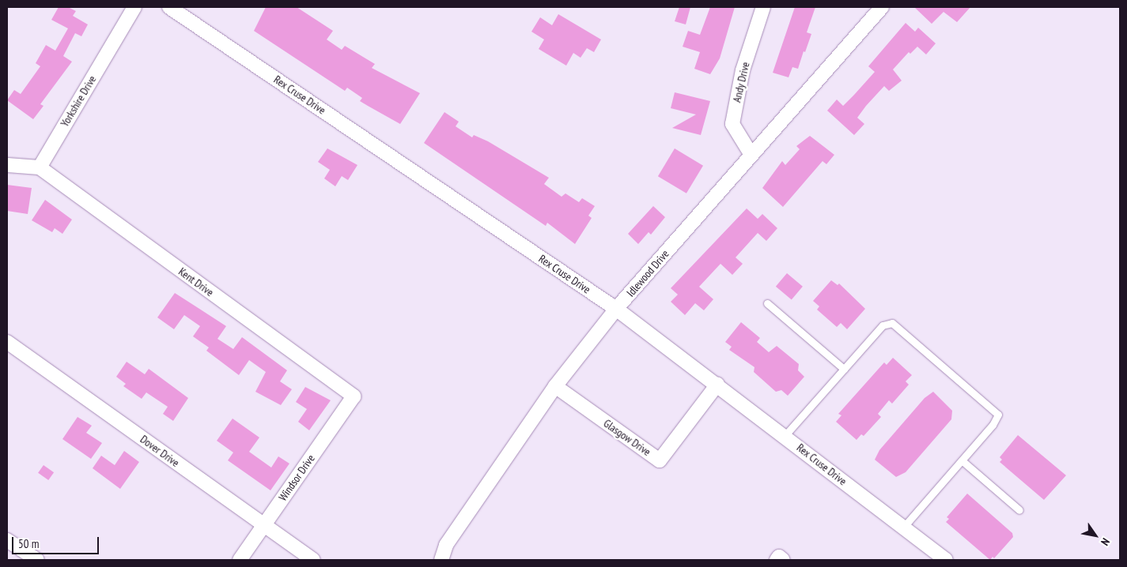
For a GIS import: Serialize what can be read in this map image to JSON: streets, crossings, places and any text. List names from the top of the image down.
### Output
{
  "streets": {
    "street": [
      "Andy Drive",
      "Rex Cruse Drive",
      "Yorkshire Drive",
      "Idlewood Drive",
      "Kent Drive",
      "Glasgow Drive",
      "Dover Drive",
      "Windsor Drive"
    ]
  },
  "crossings": [
    ["Andy Drive", "Idlewood Drive"],
    ["Rex Cruse Drive", "Idlewood Drive"],
    ["Rex Cruse Drive", "Glasgow Drive"],
    ["Yorkshire Drive", "Kent Drive"],
    ["Idlewood Drive", "Glasgow Drive"],
    ["Kent Drive", "Windsor Drive"],
    ["Dover Drive", "Windsor Drive"]
  ],
  "scale_bar": "50 m",
  "north": "bottom right"
}
